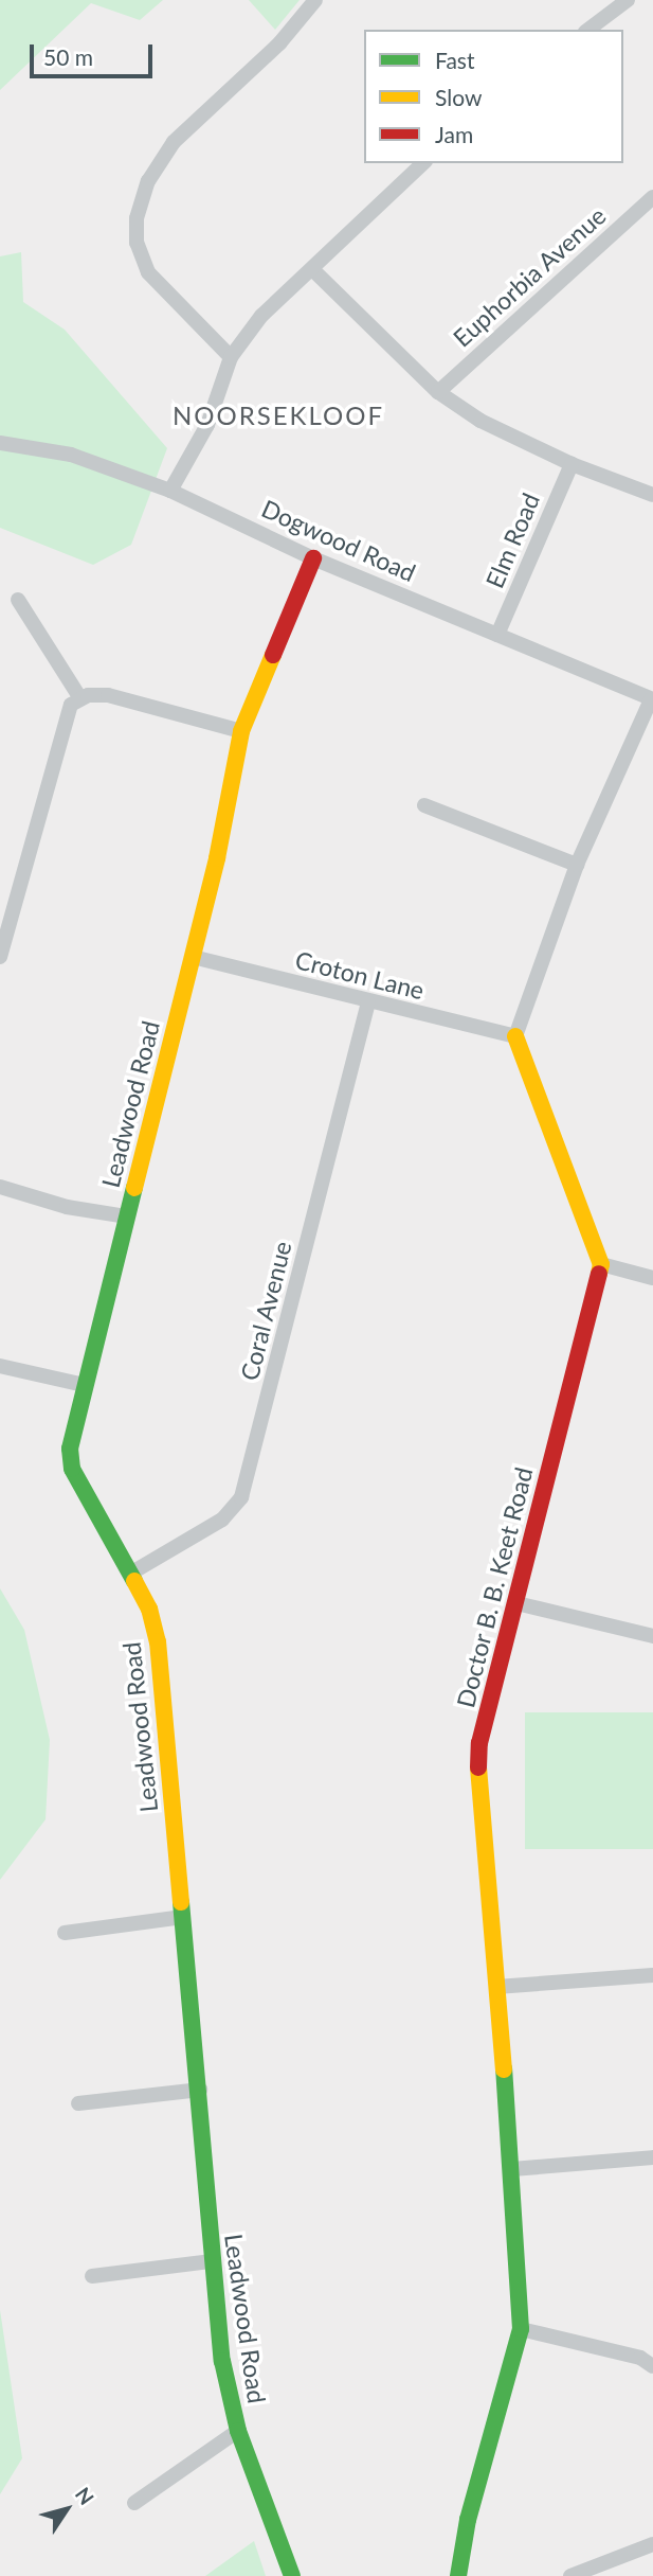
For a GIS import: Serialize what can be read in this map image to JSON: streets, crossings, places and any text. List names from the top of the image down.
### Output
{
  "streets": {
    "street": [
      "Euphorbia Avenue",
      "Dogwood Road",
      "Elm Road",
      "Croton Lane",
      "Leadwood Road",
      "Coral Avenue",
      "Doctor B. B. Keet Road"
    ]
  },
  "crossings": [
    ["Dogwood Road", "Elm Road"],
    ["Dogwood Road", "Leadwood Road"],
    ["Croton Lane", "Leadwood Road"],
    ["Croton Lane", "Coral Avenue"],
    ["Leadwood Road", "Coral Avenue"]
  ],
  "districts": ["NOORSEKLOOF"],
  "legend": ["Fast", "Slow", "Jam"],
  "scale_bar": "50 m",
  "north": "top right"
}
